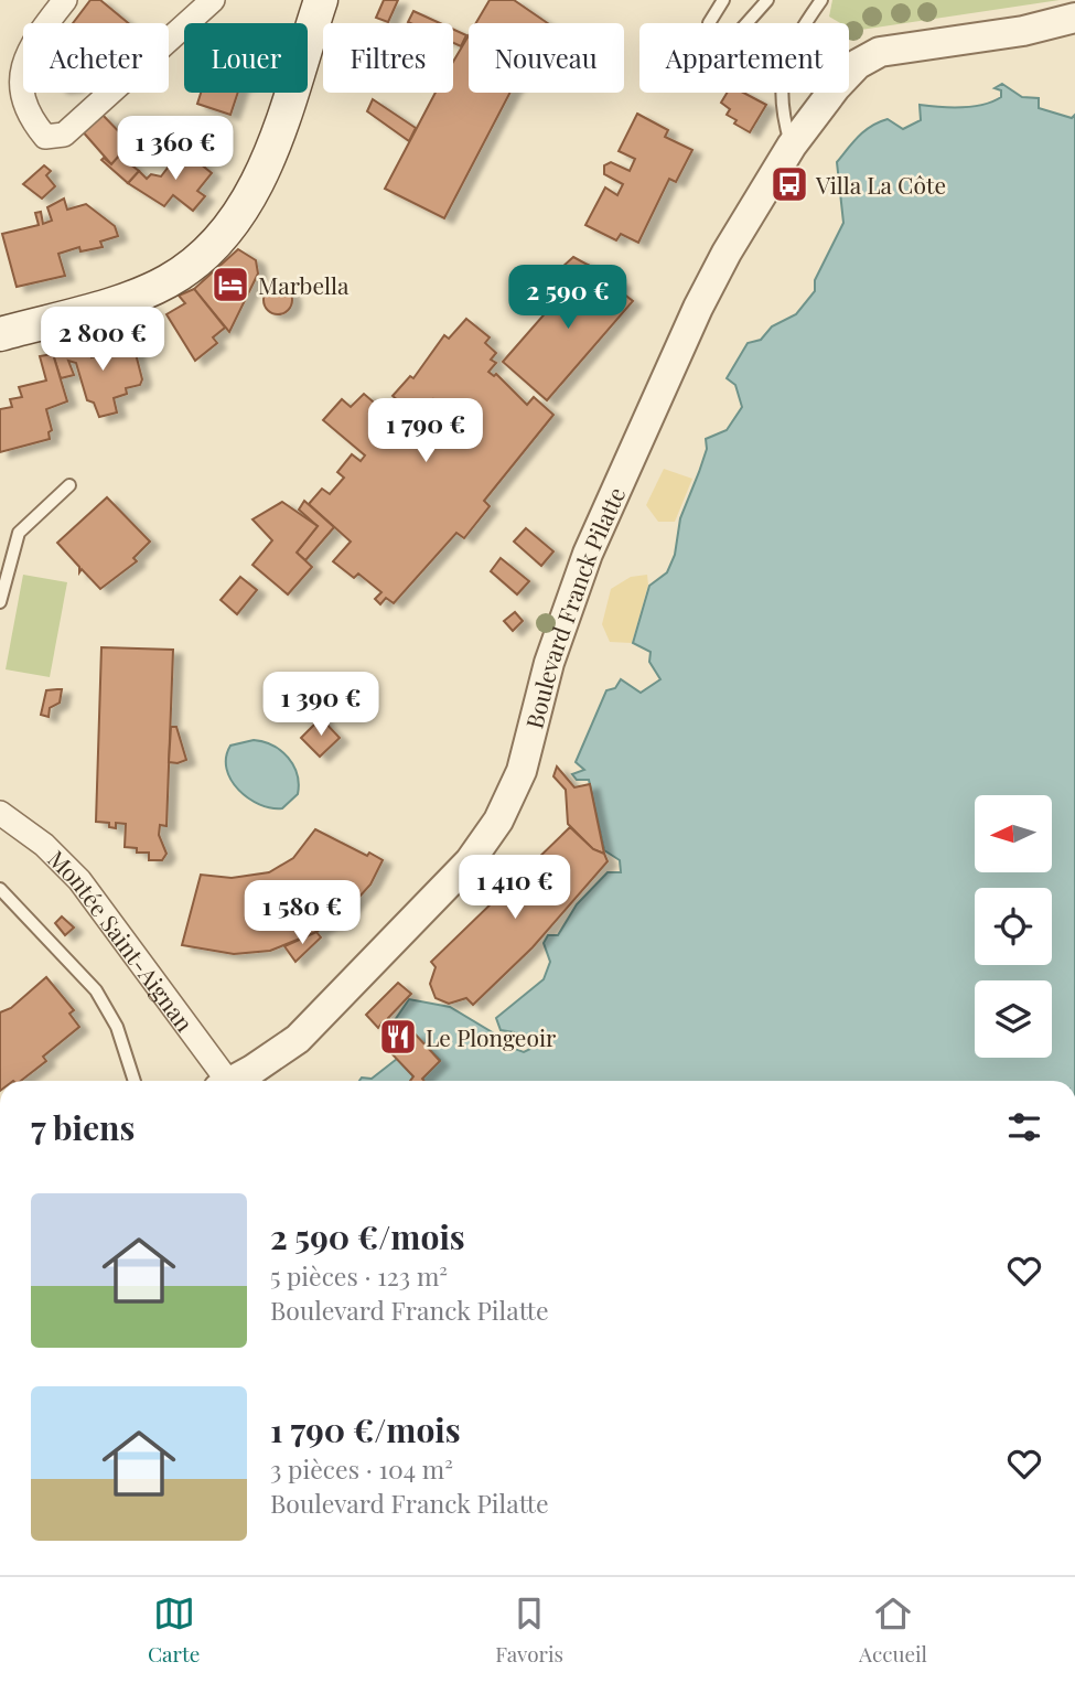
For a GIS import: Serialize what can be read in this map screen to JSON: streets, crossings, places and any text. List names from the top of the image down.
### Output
{
  "streets": {
    "street": ["Boulevard Franck Pilatte", "Montée Saint-Aignan"]
  },
  "places": {
    "bus stop": ["Villa La Côte"],
    "hotel": ["Marbella"],
    "restaurant": ["Le Plongeoir"]
  },
  "north": "left",
  "page": {
    "chip": [
      "Acheter",
      "Louer",
      "Filtres",
      "Nouveau",
      "Appartement"
    ],
    "price": [
      "1 360 €",
      "2 590 €",
      "2 800 €",
      "1 790 €",
      "1 390 €",
      "1 410 €",
      "1 580 €"
    ],
    "heading": "7 biens",
    "list": [
      {
        "name": "2 590 €/mois",
        "note": "5 pièces · 123 m² · Boulevard Franck Pilatte"
      },
      {
        "name": "1 790 €/mois",
        "note": "3 pièces · 104 m² · Boulevard Franck Pilatte"
      }
    ],
    "tabs": ["Carte", "Favoris", "Accueil"]
  }
}
